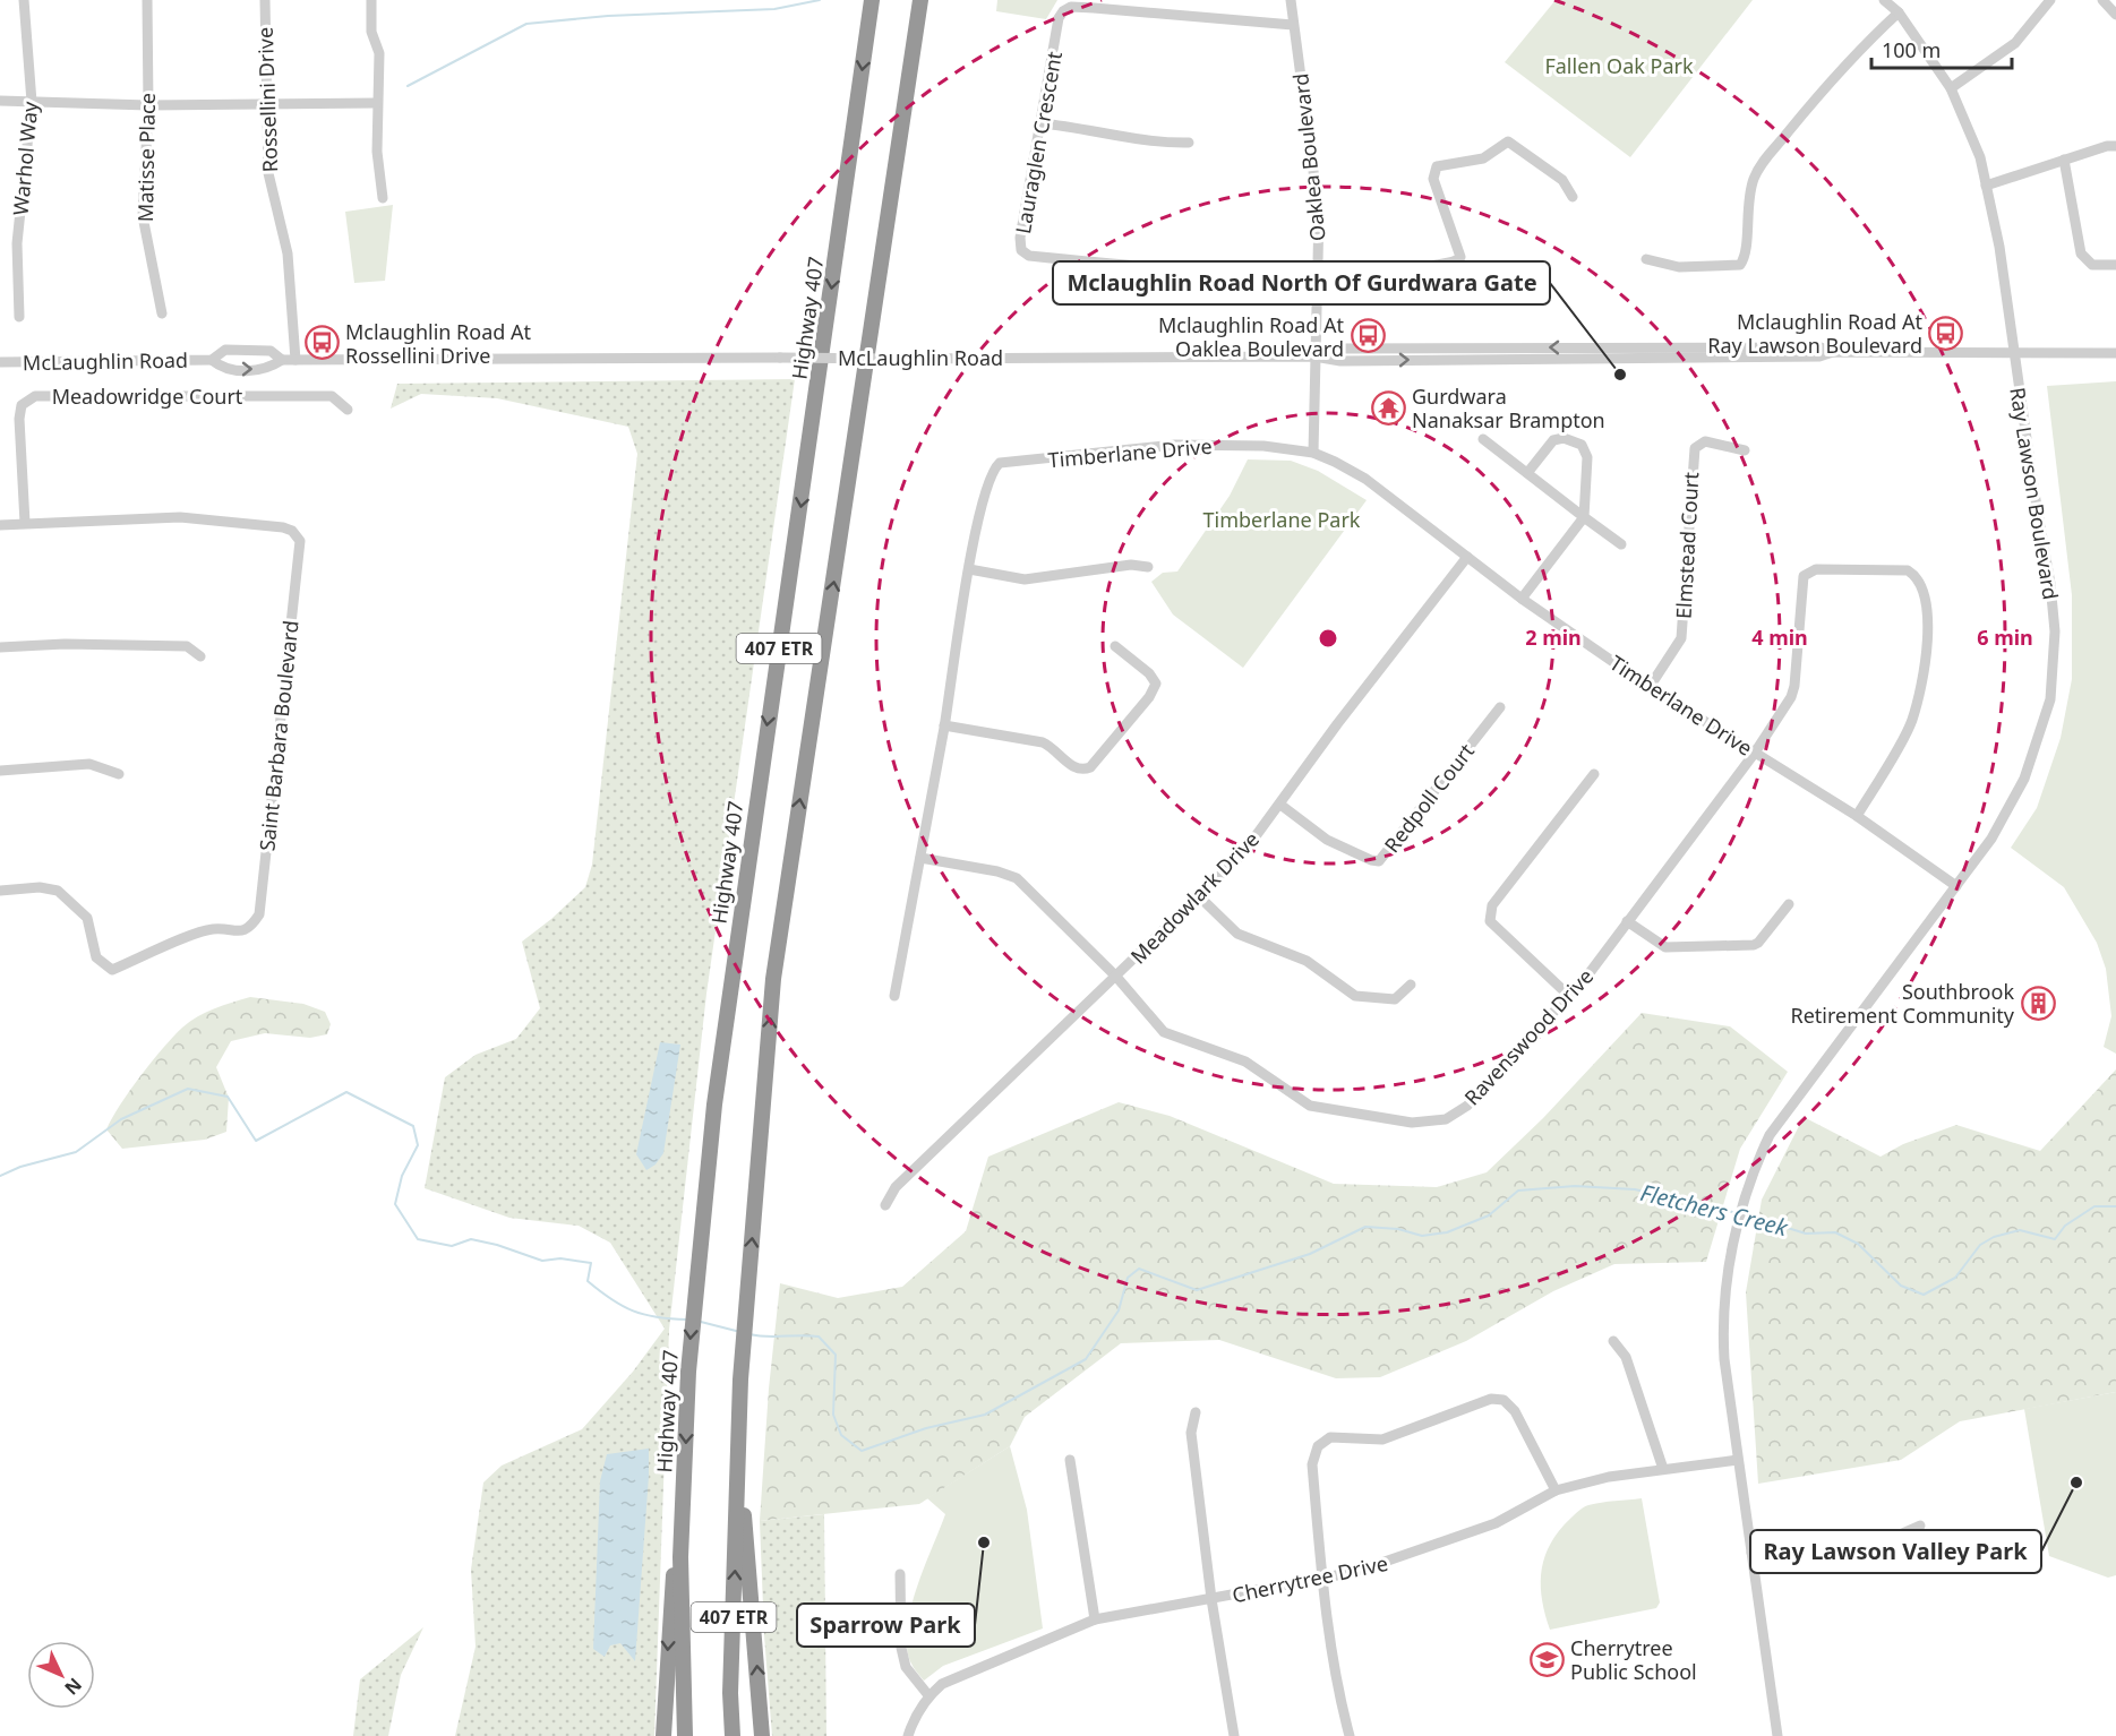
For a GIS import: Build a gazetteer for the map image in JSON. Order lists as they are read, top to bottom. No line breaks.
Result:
{"streets":{"highway":["Highway 407","407 ETR"],"street":["Rossellini Drive","Lauraglen Crescent","Matisse Place","Oaklea Boulevard","Warhol Way","McLaughlin Road","Meadowridge Court","Timberlane Drive","Ray Lawson Boulevard","Elmstead Court","Saint Barbara Boulevard","Redpoll Court","Meadowlark Drive","Ravenswood Drive","Cherrytree Drive"]},"crossings":[["Rossellini Drive","McLaughlin Road"],["Lauraglen Crescent","Oaklea Boulevard"],["Oaklea Boulevard","McLaughlin Road"],["Oaklea Boulevard","Timberlane Drive"],["McLaughlin Road","Ray Lawson Boulevard"],["Meadowridge Court","Saint Barbara Boulevard"],["Timberlane Drive","Ray Lawson Boulevard"],["Timberlane Drive","Elmstead Court"],["Timberlane Drive","Meadowlark Drive"],["Timberlane Drive","Ravenswood Drive"],["Ray Lawson Boulevard","Cherrytree Drive"],["Redpoll Court","Meadowlark Drive"],["Meadowlark Drive","Ravenswood Drive"]],"water":["Fletchers Creek"],"parks":["Fallen Oak Park","Timberlane Park"],"places":{"bus stop":["Mclaughlin Road At Ray Lawson Boulevard","Mclaughlin Road At Oaklea Boulevard","Mclaughlin Road At Rossellini Drive"],"other":["Mclaughlin Road North Of Gurdwara Gate","Ray Lawson Valley Park","Sparrow Park"],"temple":["Gurdwara Nanaksar Brampton"],"building":["Southbrook Retirement Community"],"school or university":["Cherrytree Public School"]},"scale_bar":"100 m","north":"bottom right","rings":["2 min","4 min","6 min"]}
